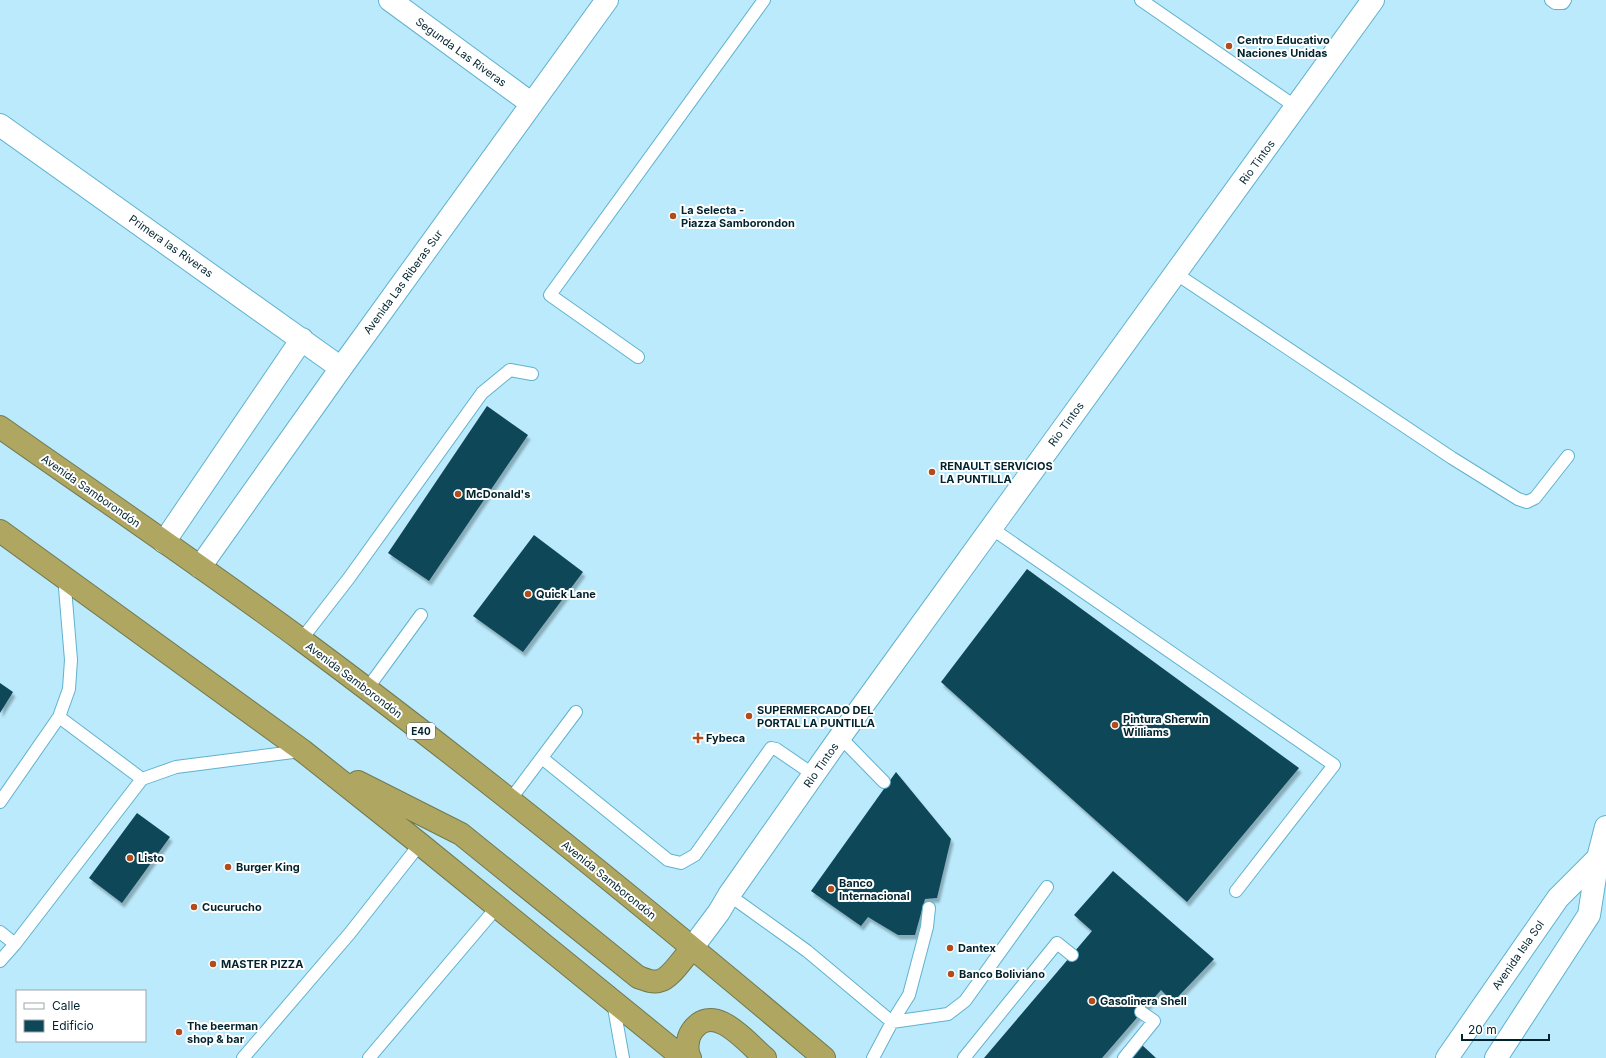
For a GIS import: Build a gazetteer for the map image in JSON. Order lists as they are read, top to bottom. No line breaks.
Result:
{"streets":{"highway":["Avenida Samborondón","E40"],"street":["Segunda Las Riveras","Rio Tintos","Primera las Riveras","Avenida Las Riberas Sur","Avenida Isla Sol"]},"crossings":[["Segunda Las Riveras","Avenida Las Riberas Sur"],["Rio Tintos","Avenida Samborondón"],["Primera las Riveras","Avenida Las Riberas Sur"],["Avenida Las Riberas Sur","Avenida Samborondón"]],"places":{"other":["Centro Educativo Naciones Unidas","La Selecta - Piazza Samborondon","RENAULT SERVICIOS LA PUNTILLA","McDonald's","Quick Lane","SUPERMERCADO DEL PORTAL LA PUNTILLA","Pintura Sherwin Williams","Listo","Burger King","Banco Internacional","Cucurucho","Dantex","MASTER PIZZA","Banco Boliviano","Gasolinera Shell","The beerman shop & bar"],"health":["Fybeca"]},"legend":["Calle","Edificio"],"scale_bar":"20 m"}
